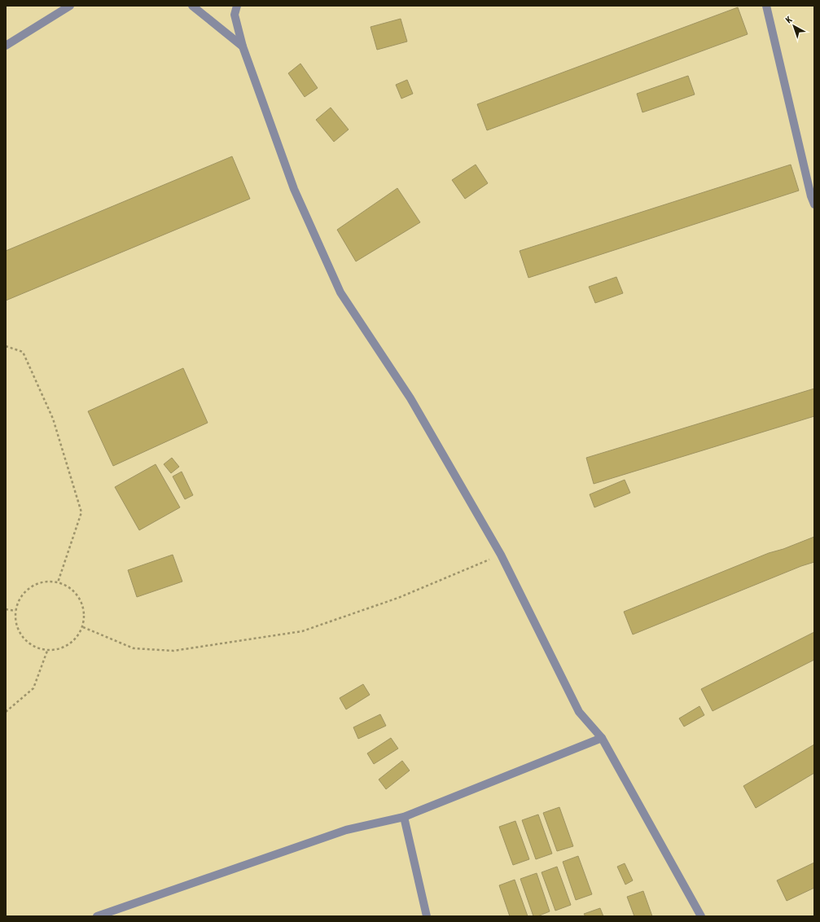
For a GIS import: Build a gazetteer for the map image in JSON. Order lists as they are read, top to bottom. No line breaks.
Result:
{"north":"top left"}
